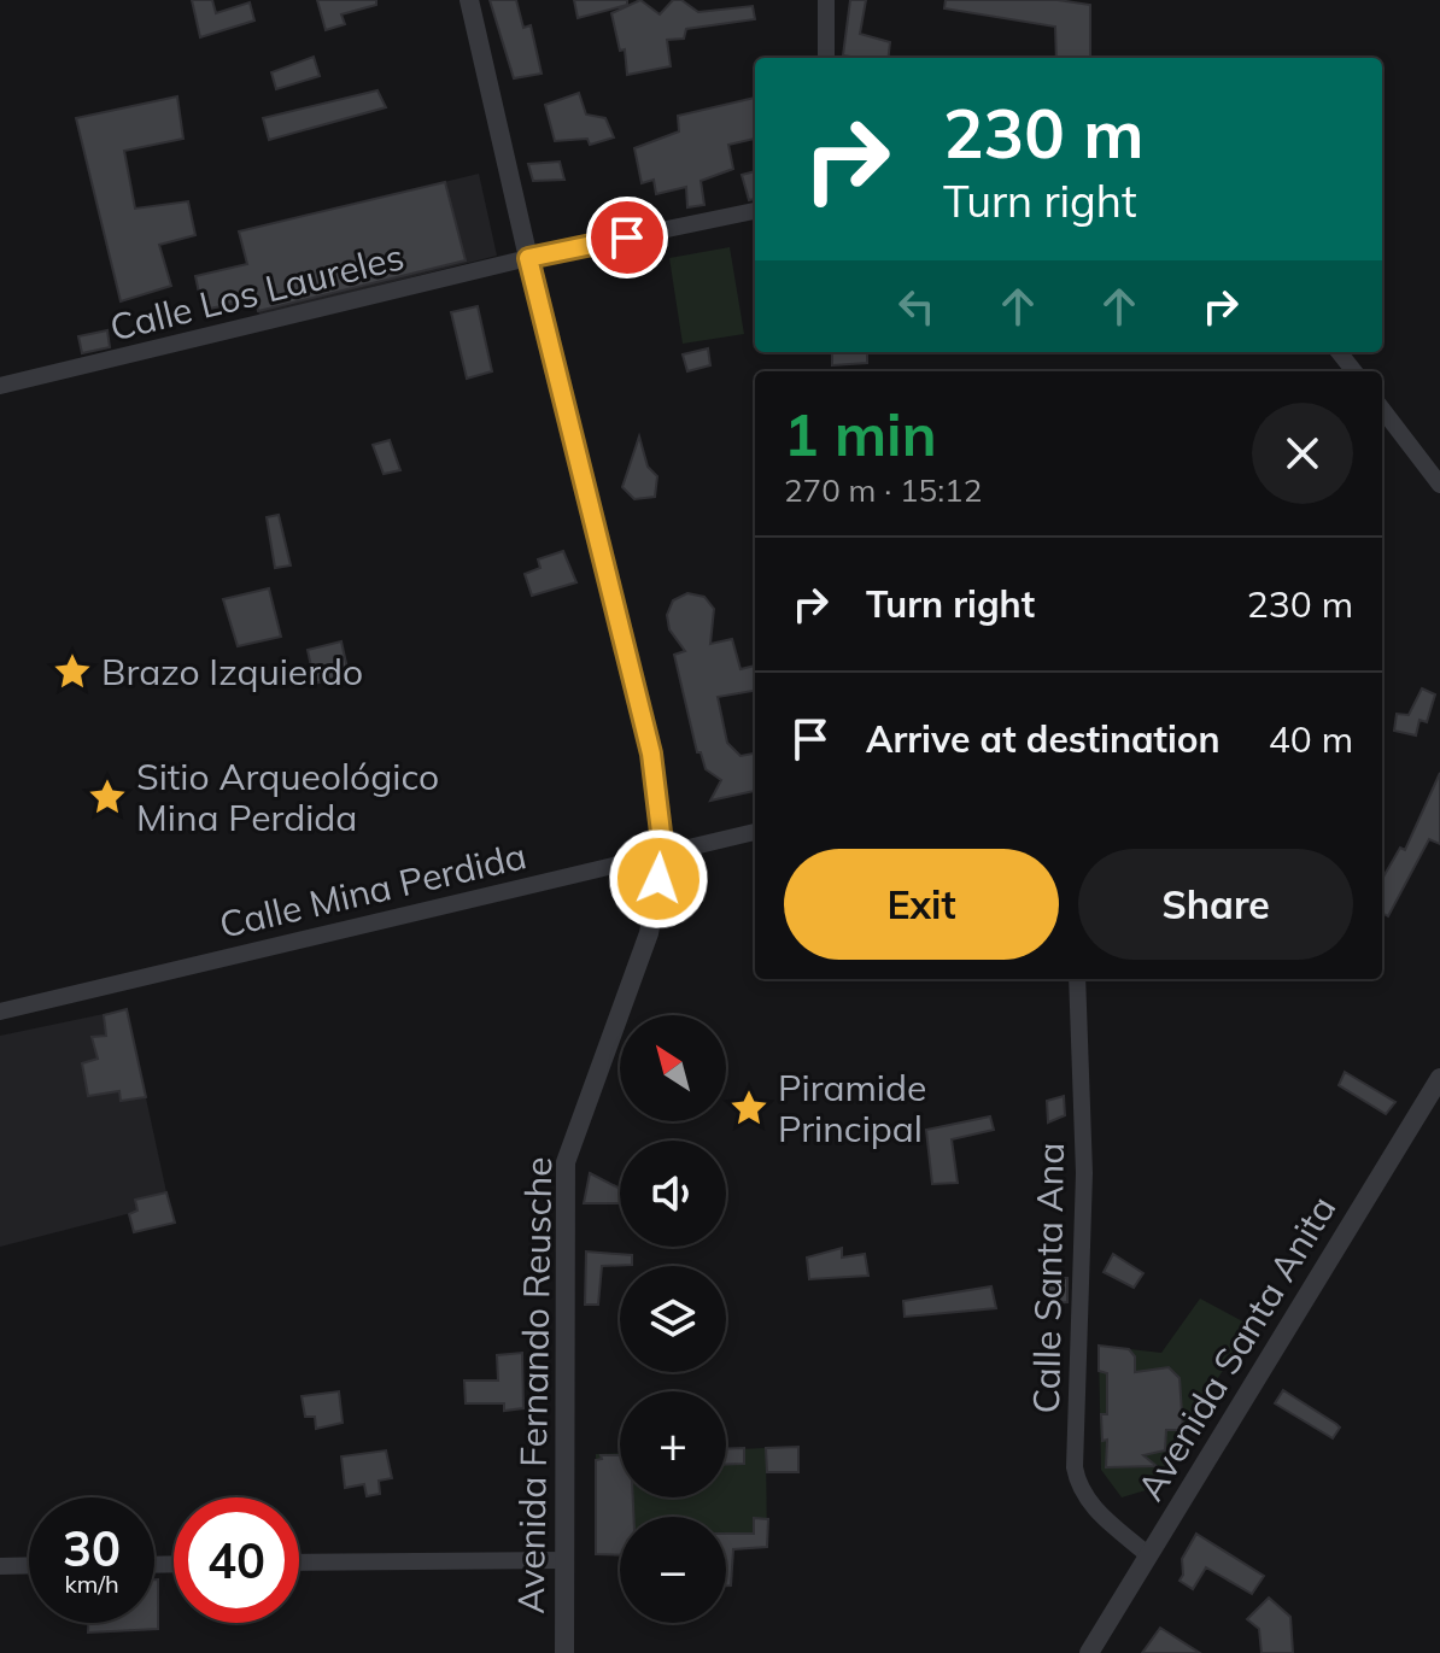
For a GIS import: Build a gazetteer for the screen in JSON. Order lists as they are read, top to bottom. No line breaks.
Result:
{"streets":{"street":["Calle Los Laureles","Calle Mina Perdida","Calle Santa Ana","Avenida Santa Anita","Avenida Fernando Reusche"]},"crossings":[["Calle Los Laureles","Avenida Fernando Reusche"],["Calle Mina Perdida","Avenida Fernando Reusche"],["Calle Santa Ana","Avenida Santa Anita"]],"places":{"place":["Brazo Izquierdo","Sitio Arqueológico Mina Perdida","Piramide Principal"]},"north":"top left","page":{"turn":["230 m","Turn right"],"heading":["1 min","270 m · 15:12"],"list":[{"name":"Turn right","value":"230 m"},{"name":"Arrive at destination","value":"40 m"}],"buttons":["Exit","Share"],"map_buttons":["+","−"],"speed":"30 km/h","limit":"40"}}
